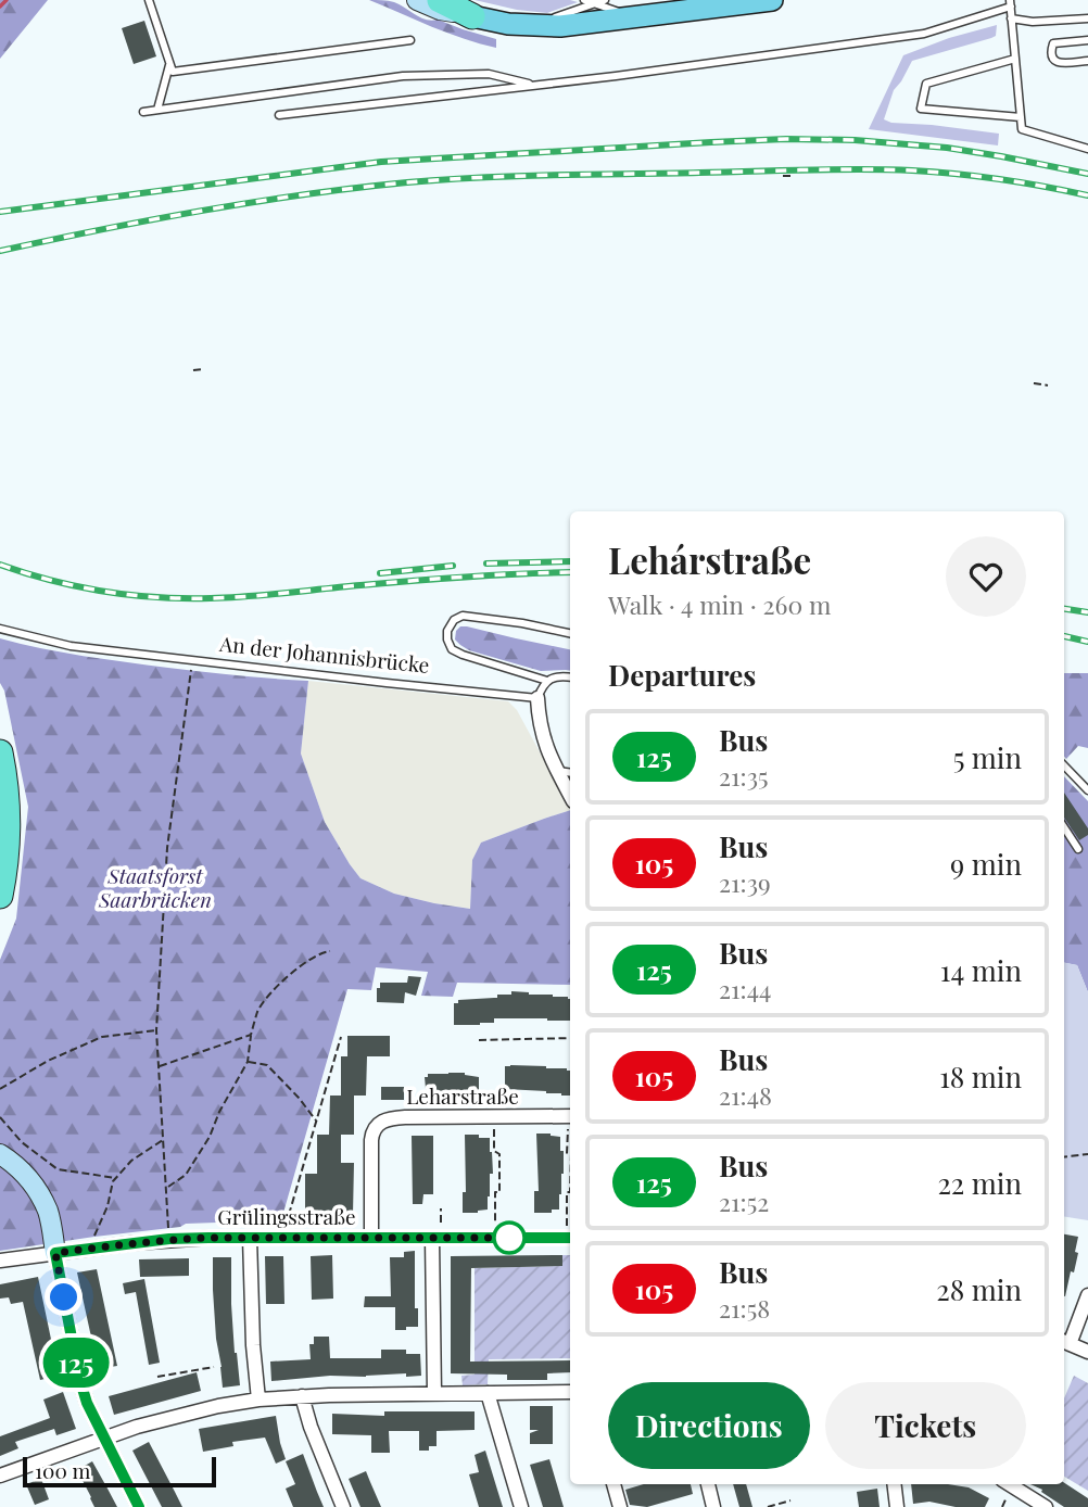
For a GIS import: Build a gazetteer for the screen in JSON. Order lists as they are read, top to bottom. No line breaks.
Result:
{"streets":{"street":["Leharstraße","Grülingsstraße"],"lane":["An der Johannisbrücke"]},"crossings":[["Leharstraße","Grülingsstraße"]],"parks":["Staatsforst Saarbrücken"],"lines":["bus line 125"],"scale_bar":"100 m","page":{"on_map":"125","heading":[["Lehárstraße","Walk · 4 min · 260 m"],"Departures"],"list":[{"mark":"125","name":"Bus","note":"21:35","value":"5 min"},{"mark":"105","name":"Bus","note":"21:39","value":"9 min"},{"mark":"125","name":"Bus","note":"21:44","value":"14 min"},{"mark":"105","name":"Bus","note":"21:48","value":"18 min"},{"mark":"125","name":"Bus","note":"21:52","value":"22 min"},{"mark":"105","name":"Bus","note":"21:58","value":"28 min"}],"buttons":["Directions","Tickets"],"scale":"100 m"}}
